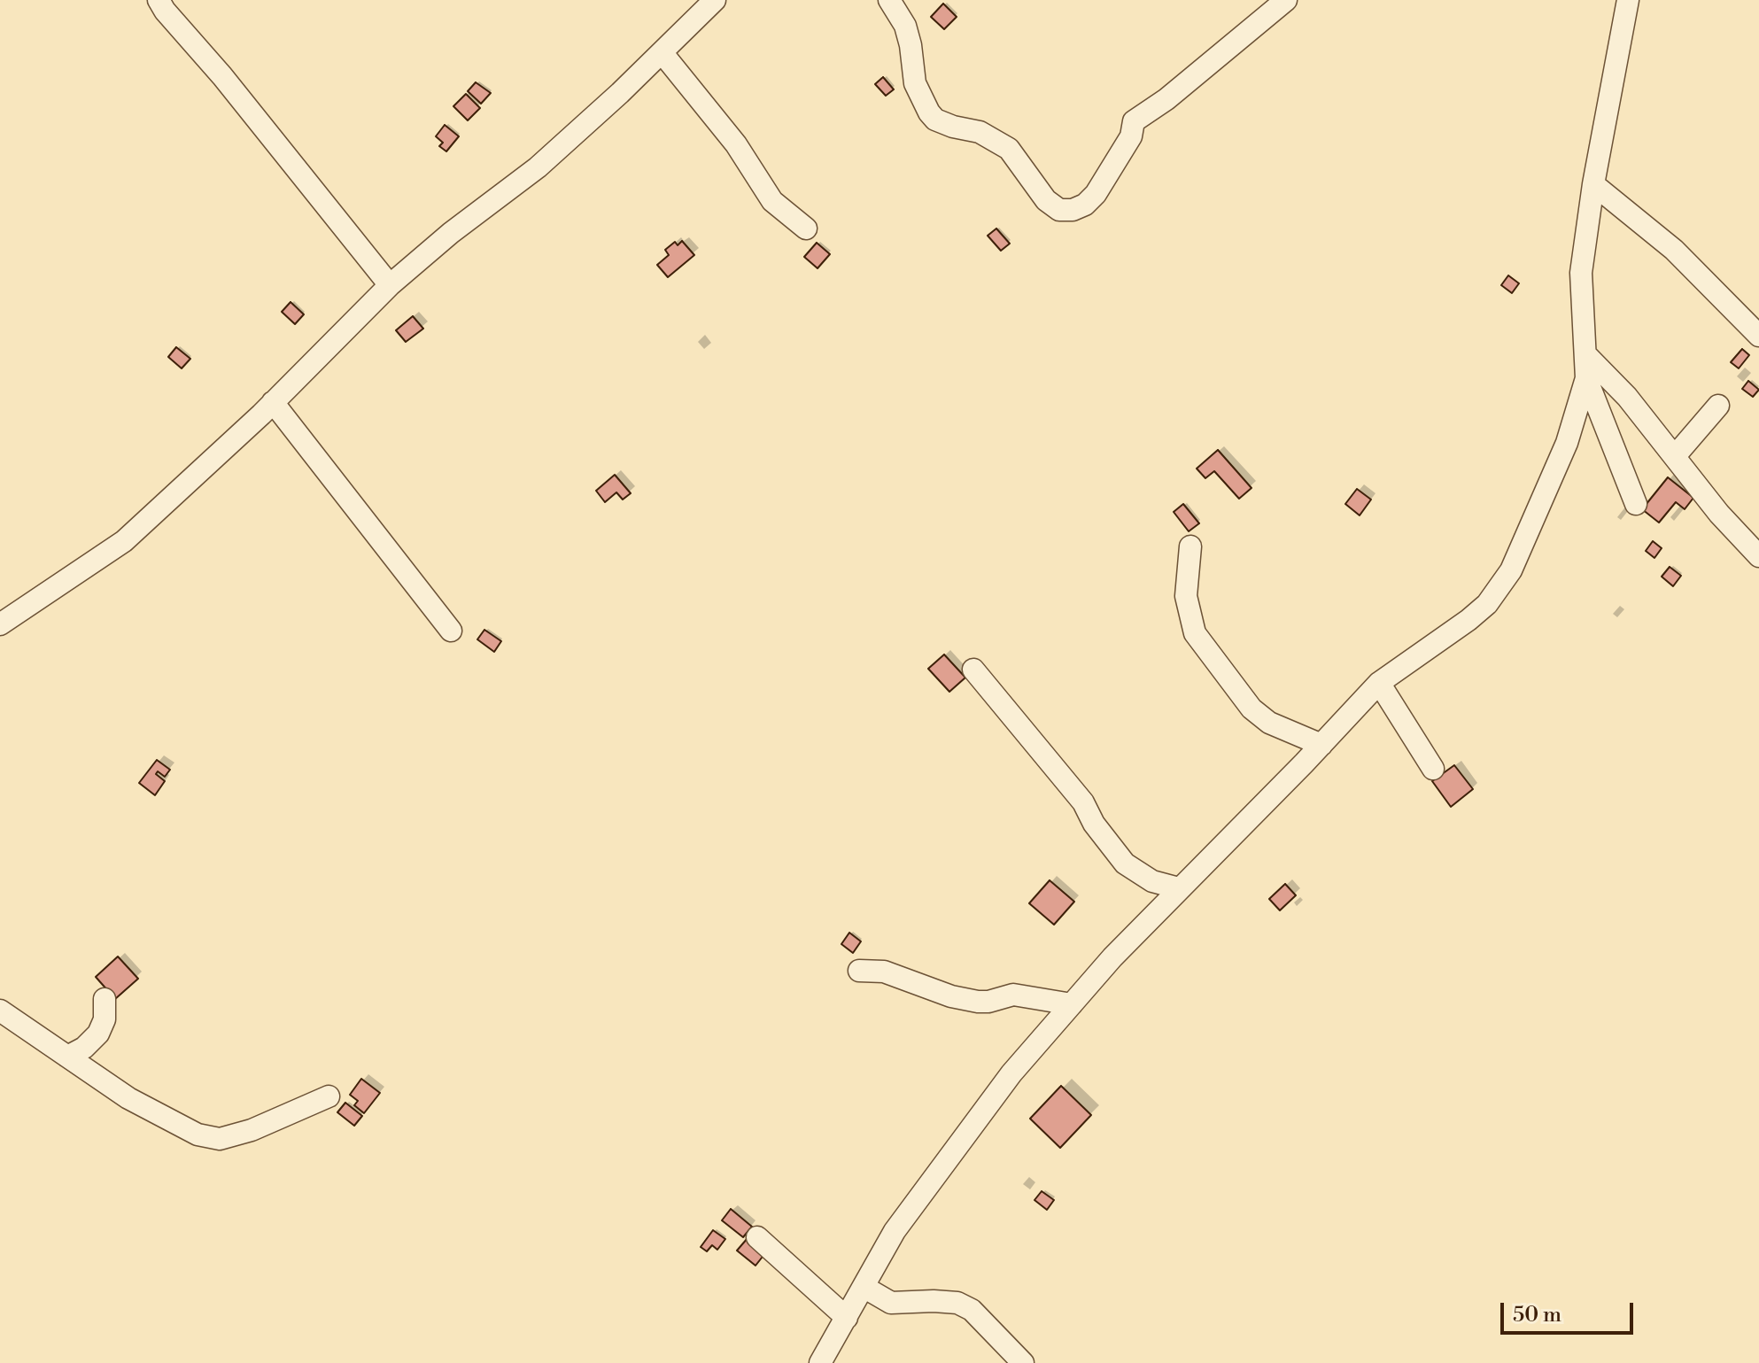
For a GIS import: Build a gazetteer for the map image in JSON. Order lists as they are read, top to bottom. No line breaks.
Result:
{"scale_bar":"50 m"}
